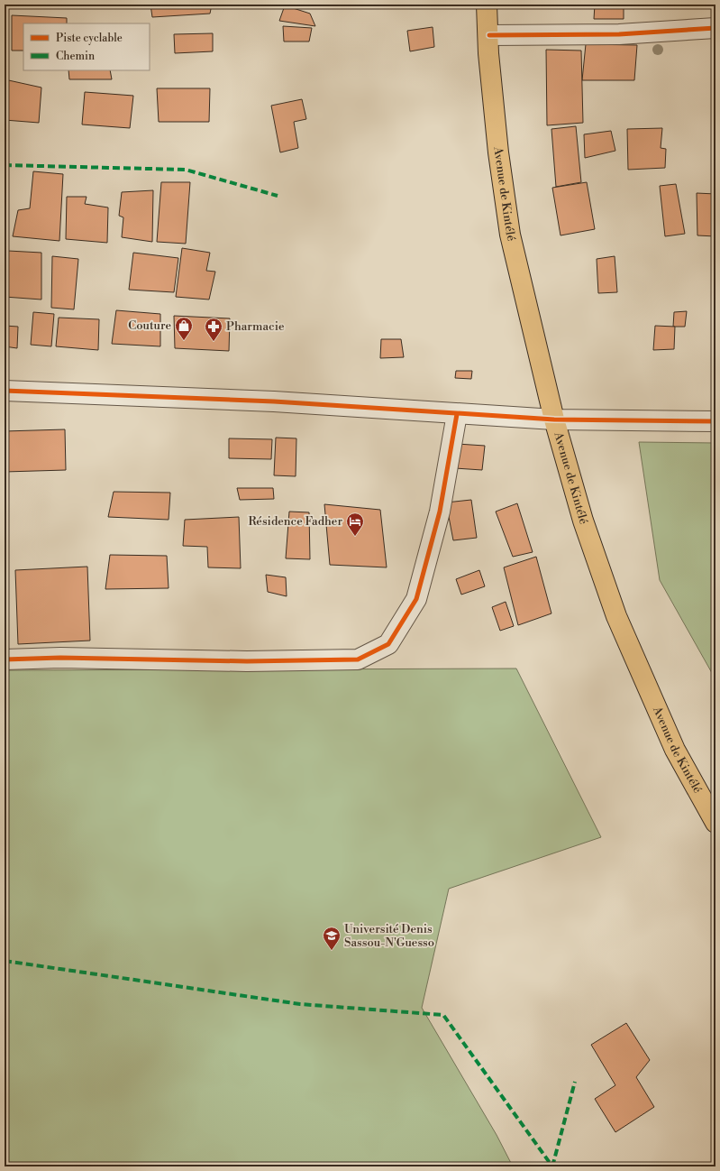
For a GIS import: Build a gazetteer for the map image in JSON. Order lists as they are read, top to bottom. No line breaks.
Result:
{"streets":{"main road":["Avenue de Kintélé"]},"places":{"shop":["Couture"],"pharmacy":["Pharmacie"],"hotel":["Résidence Fadher"],"school or university":["Université Denis Sassou-N'Guesso"]},"legend":["Piste cyclable","Chemin"]}
